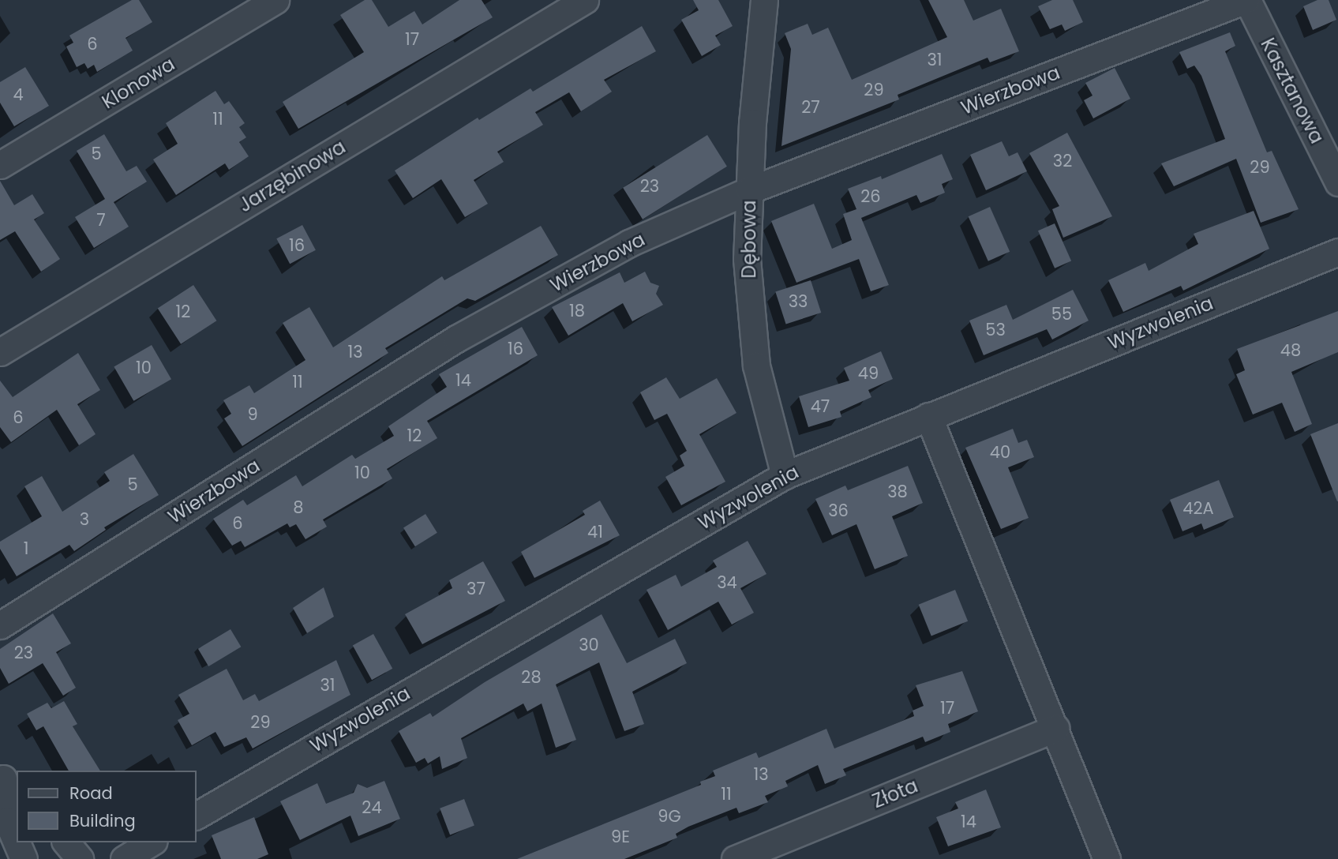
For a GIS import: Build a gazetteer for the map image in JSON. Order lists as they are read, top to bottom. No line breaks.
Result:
{"streets":{"street":["Klonowa","Wierzbowa","Kasztanowa","Jarzębinowa","Dębowa","Wyzwolenia","Złota"]},"crossings":[["Wierzbowa","Kasztanowa"],["Wierzbowa","Dębowa"],["Dębowa","Wyzwolenia"]],"house_numbers":["17","6","31","29","4","27","11","5","32","29","23","26","7","16","33","18","12","55","53","16","48","13","10","49","14","11","47","9","6","12","40","10","5","38","8","42A","36","3","6","41","1","34","37","30","23","28","31","17","29","13","11","24","9G","14","9E"],"legend":["Road","Building"]}
